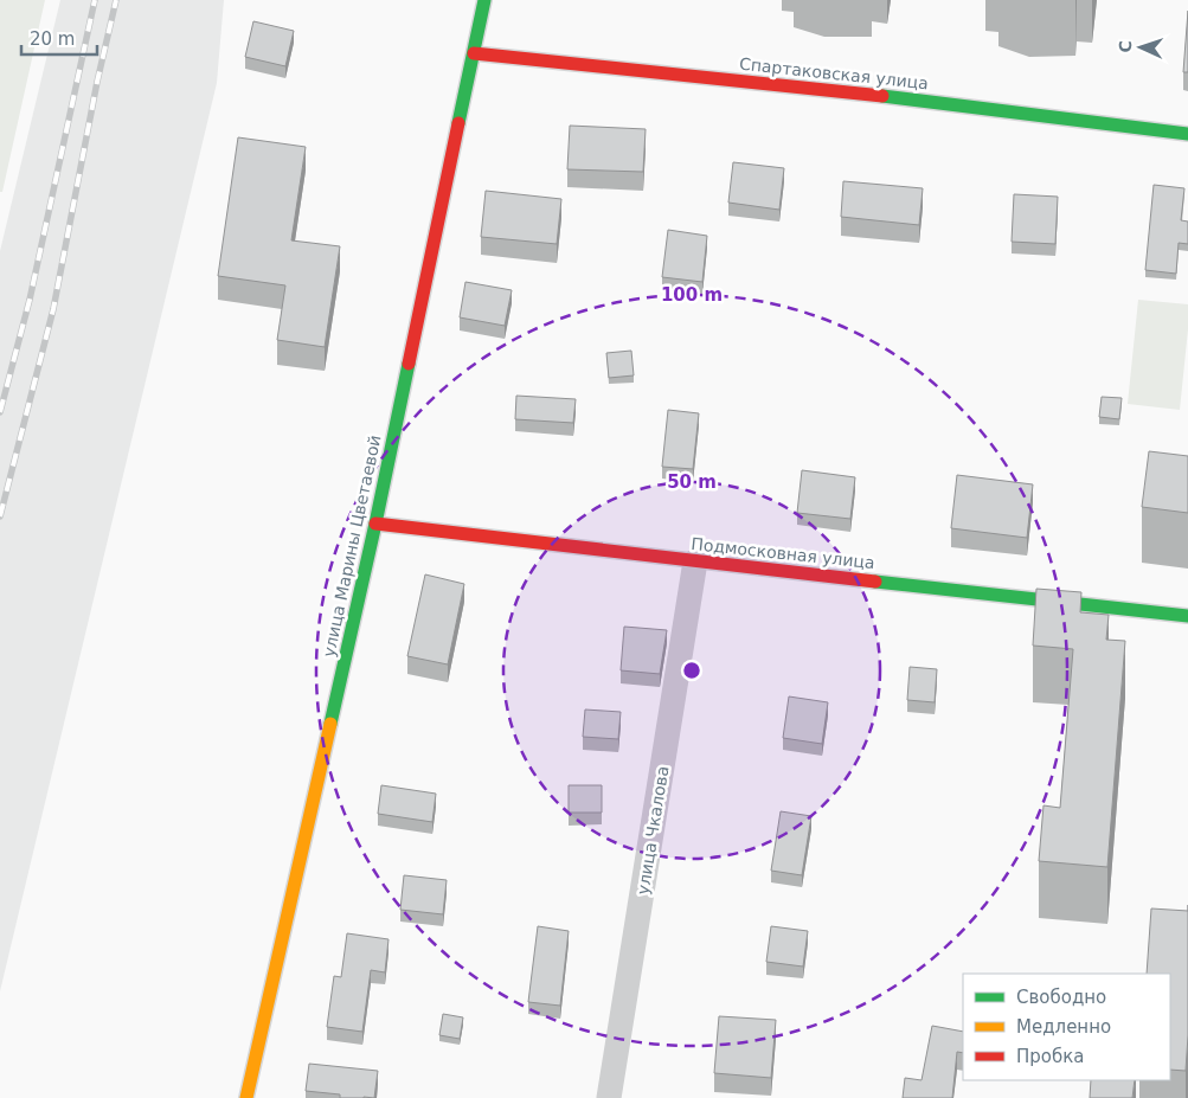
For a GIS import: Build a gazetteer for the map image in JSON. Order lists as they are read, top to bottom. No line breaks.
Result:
{"streets":{"street":["Спартаковская улица","улица Марины Цветаевой","Подмосковная улица","улица Чкалова"]},"crossings":[["Спартаковская улица","улица Марины Цветаевой"],["улица Марины Цветаевой","Подмосковная улица"],["Подмосковная улица","улица Чкалова"]],"legend":["Свободно","Медленно","Пробка"],"scale_bar":"20 m","north":"left","rings":["100 m","50 m"]}
